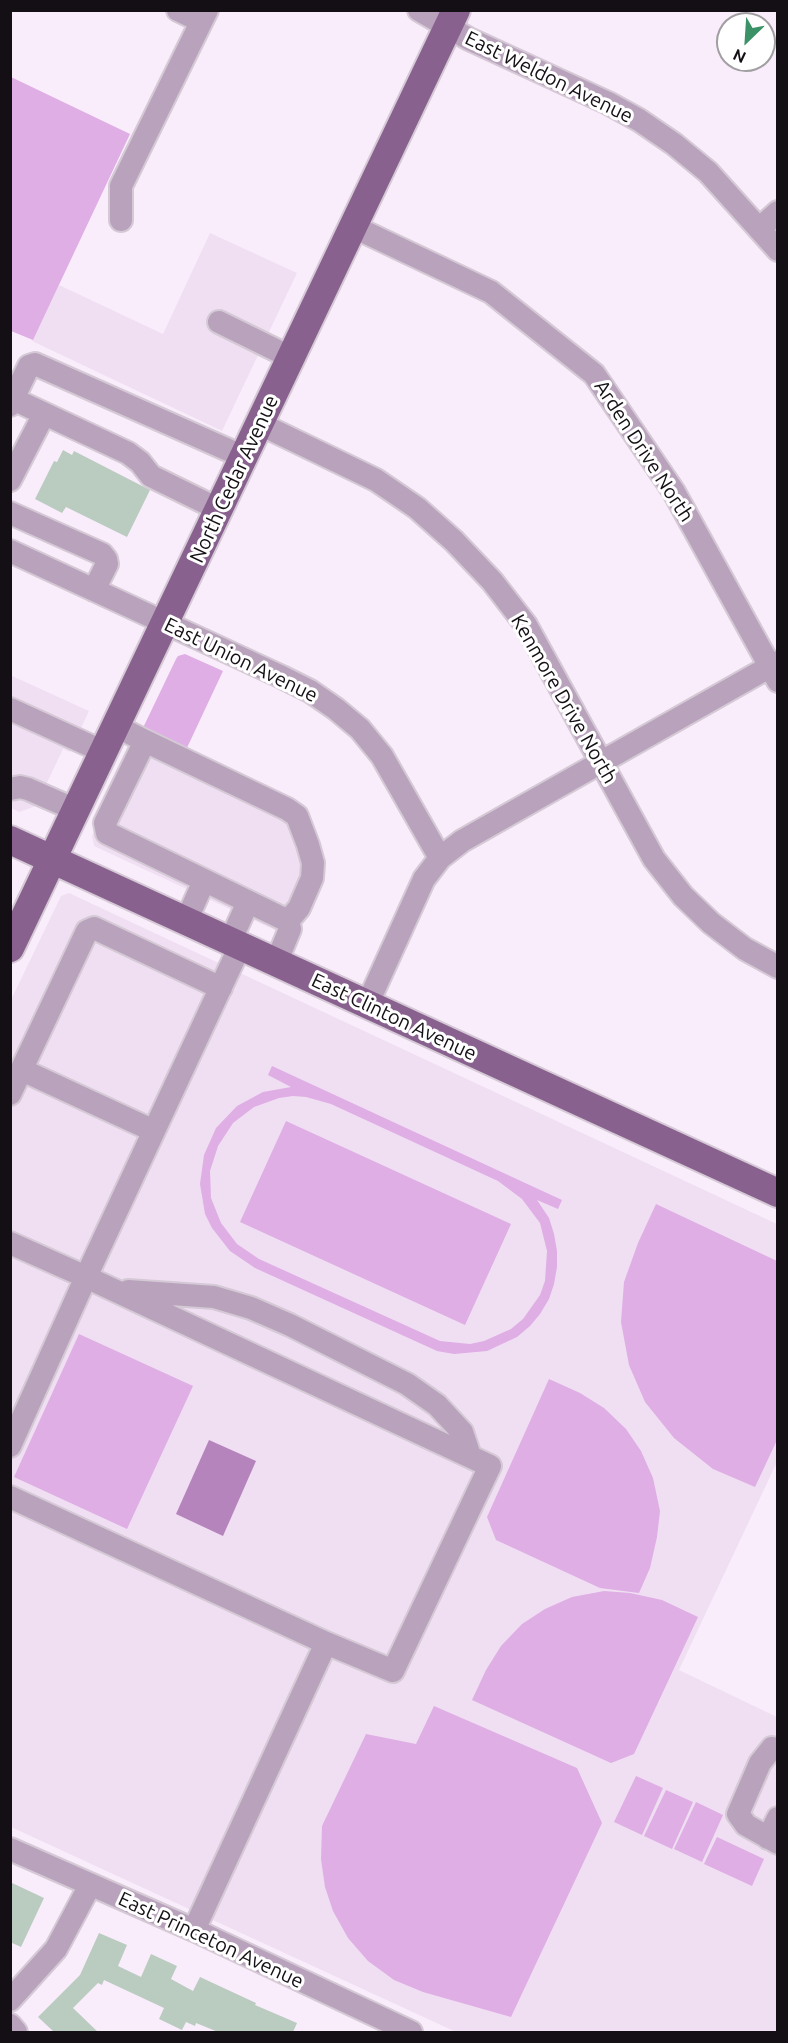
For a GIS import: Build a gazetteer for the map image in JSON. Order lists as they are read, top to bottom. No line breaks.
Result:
{"streets":{"main road":["North Cedar Avenue","East Clinton Avenue"],"street":["East Weldon Avenue","Arden Drive North","East Union Avenue","Kenmore Drive North","East Princeton Avenue"]},"crossings":[["East Weldon Avenue","North Cedar Avenue"],["Arden Drive North","North Cedar Avenue"],["North Cedar Avenue","East Union Avenue"],["North Cedar Avenue","Kenmore Drive North"],["North Cedar Avenue","East Clinton Avenue"]],"north":"bottom left"}
